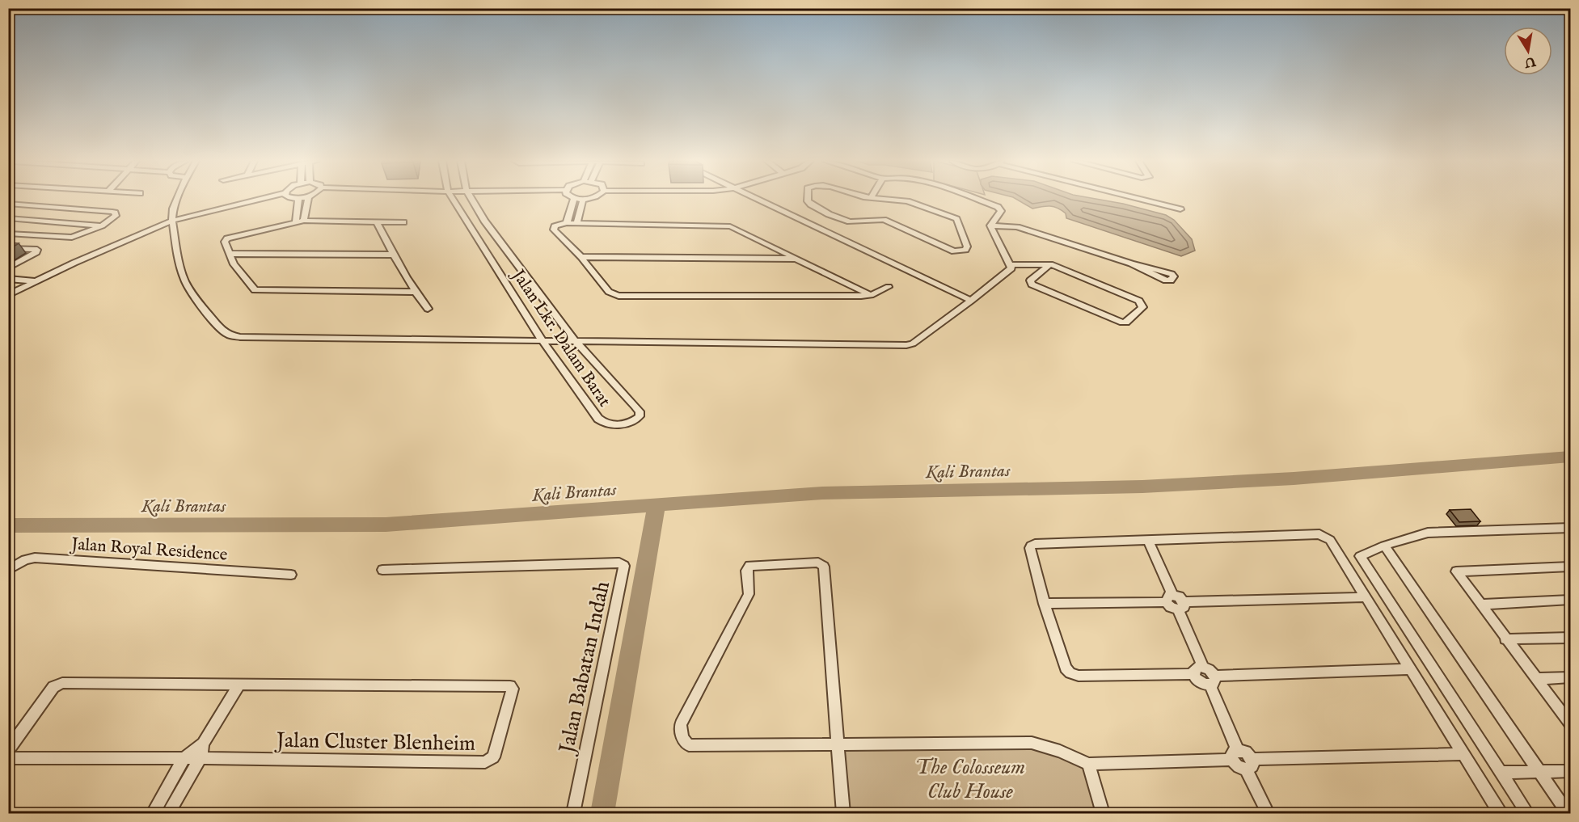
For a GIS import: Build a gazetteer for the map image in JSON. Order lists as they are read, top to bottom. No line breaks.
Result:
{"streets":{"street":["Jalan Lkr. Dalam Barat","Jalan Royal Residence","Jalan Babatan Indah","Jalan Cluster Blenheim"]},"water":["Kali Brantas"],"parks":["The Colosseum Club House"],"north":"bottom"}
